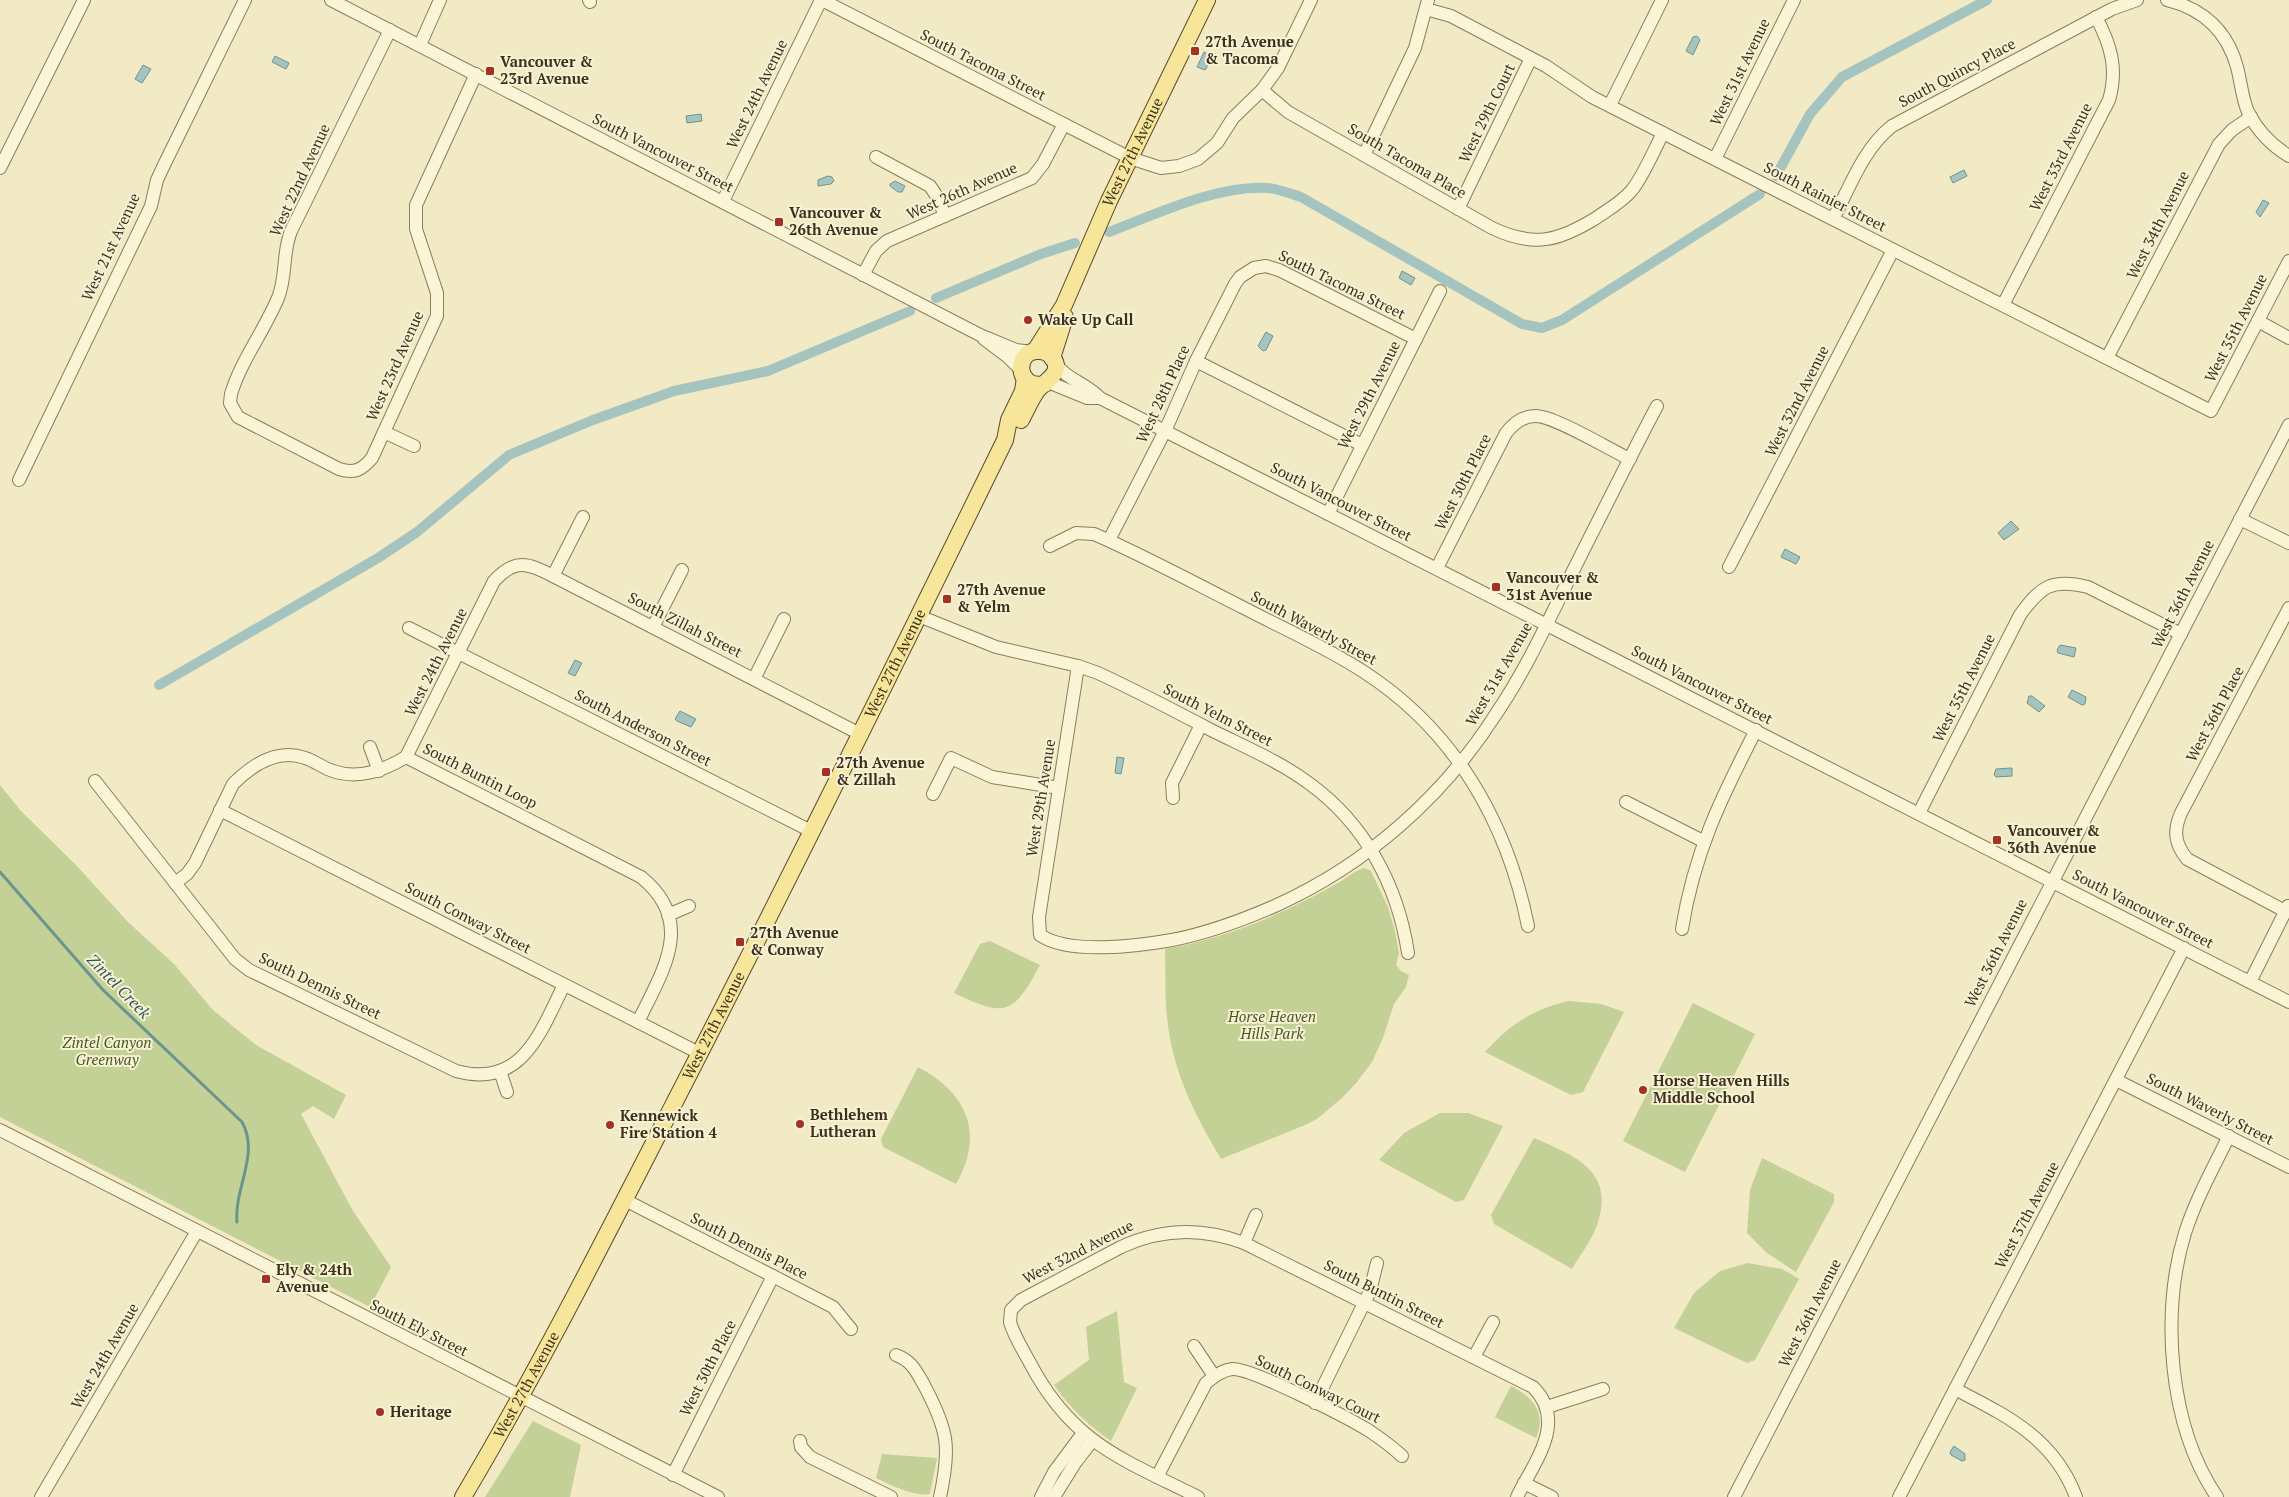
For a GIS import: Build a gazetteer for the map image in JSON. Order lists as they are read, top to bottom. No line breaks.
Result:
{"streets":{"main road":["West 27th Avenue"],"street":["South Tacoma Street","West 31st Avenue","South Quincy Place","West 24th Avenue","West 29th Court","South Vancouver Street","West 33rd Avenue","South Tacoma Place","West 22nd Avenue","West 26th Avenue","South Rainier Street","West 34th Avenue","West 21st Avenue","West 35th Avenue","West 23rd Avenue","West 28th Place","West 29th Avenue","West 32nd Avenue","West 30th Place","West 36th Avenue","South Zillah Street","South Waverly Street","West 36th Place","South Yelm Street","South Anderson Street","South Buntin Loop","South Conway Street","South Dennis Street","West 37th Avenue","South Dennis Place","South Buntin Street","South Ely Street","South Conway Court"]},"crossings":[["South Tacoma Street","West 24th Avenue"],["South Tacoma Street","West 27th Avenue"],["South Tacoma Street","West 26th Avenue"],["South Tacoma Street","West 28th Place"],["South Tacoma Street","West 29th Avenue"],["West 31st Avenue","South Vancouver Street"],["West 31st Avenue","South Rainier Street"],["West 31st Avenue","West 29th Avenue"],["West 31st Avenue","West 30th Place"],["West 31st Avenue","South Waverly Street"],["West 31st Avenue","South Yelm Street"],["South Quincy Place","West 33rd Avenue"],["South Quincy Place","South Rainier Street"],["West 24th Avenue","South Vancouver Street"],["West 24th Avenue","South Zillah Street"],["West 24th Avenue","South Anderson Street"],["West 24th Avenue","South Buntin Loop"],["West 24th Avenue","South Ely Street"],["West 29th Court","South Tacoma Place"],["West 29th Court","South Rainier Street"],["West 27th Avenue","South Vancouver Street"],["West 27th Avenue","South Zillah Street"],["West 27th Avenue","South Yelm Street"],["West 27th Avenue","South Anderson Street"],["West 27th Avenue","South Conway Street"],["West 27th Avenue","South Dennis Place"],["West 27th Avenue","South Ely Street"],["South Vancouver Street","West 22nd Avenue"],["South Vancouver Street","West 26th Avenue"],["South Vancouver Street","West 35th Avenue"],["South Vancouver Street","West 23rd Avenue"],["South Vancouver Street","West 28th Place"],["South Vancouver Street","West 29th Avenue"],["South Vancouver Street","West 30th Place"],["South Vancouver Street","West 36th Avenue"],["South Vancouver Street","West 37th Avenue"],["West 33rd Avenue","South Rainier Street"],["South Tacoma Place","South Rainier Street"],["West 22nd Avenue","West 23rd Avenue"],["South Rainier Street","West 34th Avenue"],["South Rainier Street","West 35th Avenue"],["South Rainier Street","West 32nd Avenue"],["West 35th Avenue","West 36th Avenue"],["West 28th Place","South Waverly Street"],["West 29th Avenue","South Yelm Street"],["West 32nd Avenue","South Buntin Street"],["West 30th Place","South Dennis Place"],["West 30th Place","South Ely Street"],["South Waverly Street","West 37th Avenue"],["South Buntin Loop","South Conway Street"],["South Buntin Loop","South Dennis Street"],["South Conway Street","South Dennis Street"]],"water":["Zintel Creek"],"parks":["Horse Heaven Hills Park","Zintel Canyon Greenway"],"places":{"transit":["27th Avenue & Tacoma","Vancouver & 23rd Avenue","Vancouver & 26th Avenue","Vancouver & 31st Avenue","27th Avenue & Yelm","27th Avenue & Zillah","Vancouver & 36th Avenue","27th Avenue & Conway","Ely & 24th Avenue"],"other":["Wake Up Call","Horse Heaven Hills Middle School","Bethlehem Lutheran","Kennewick Fire Station 4","Heritage"]}}
